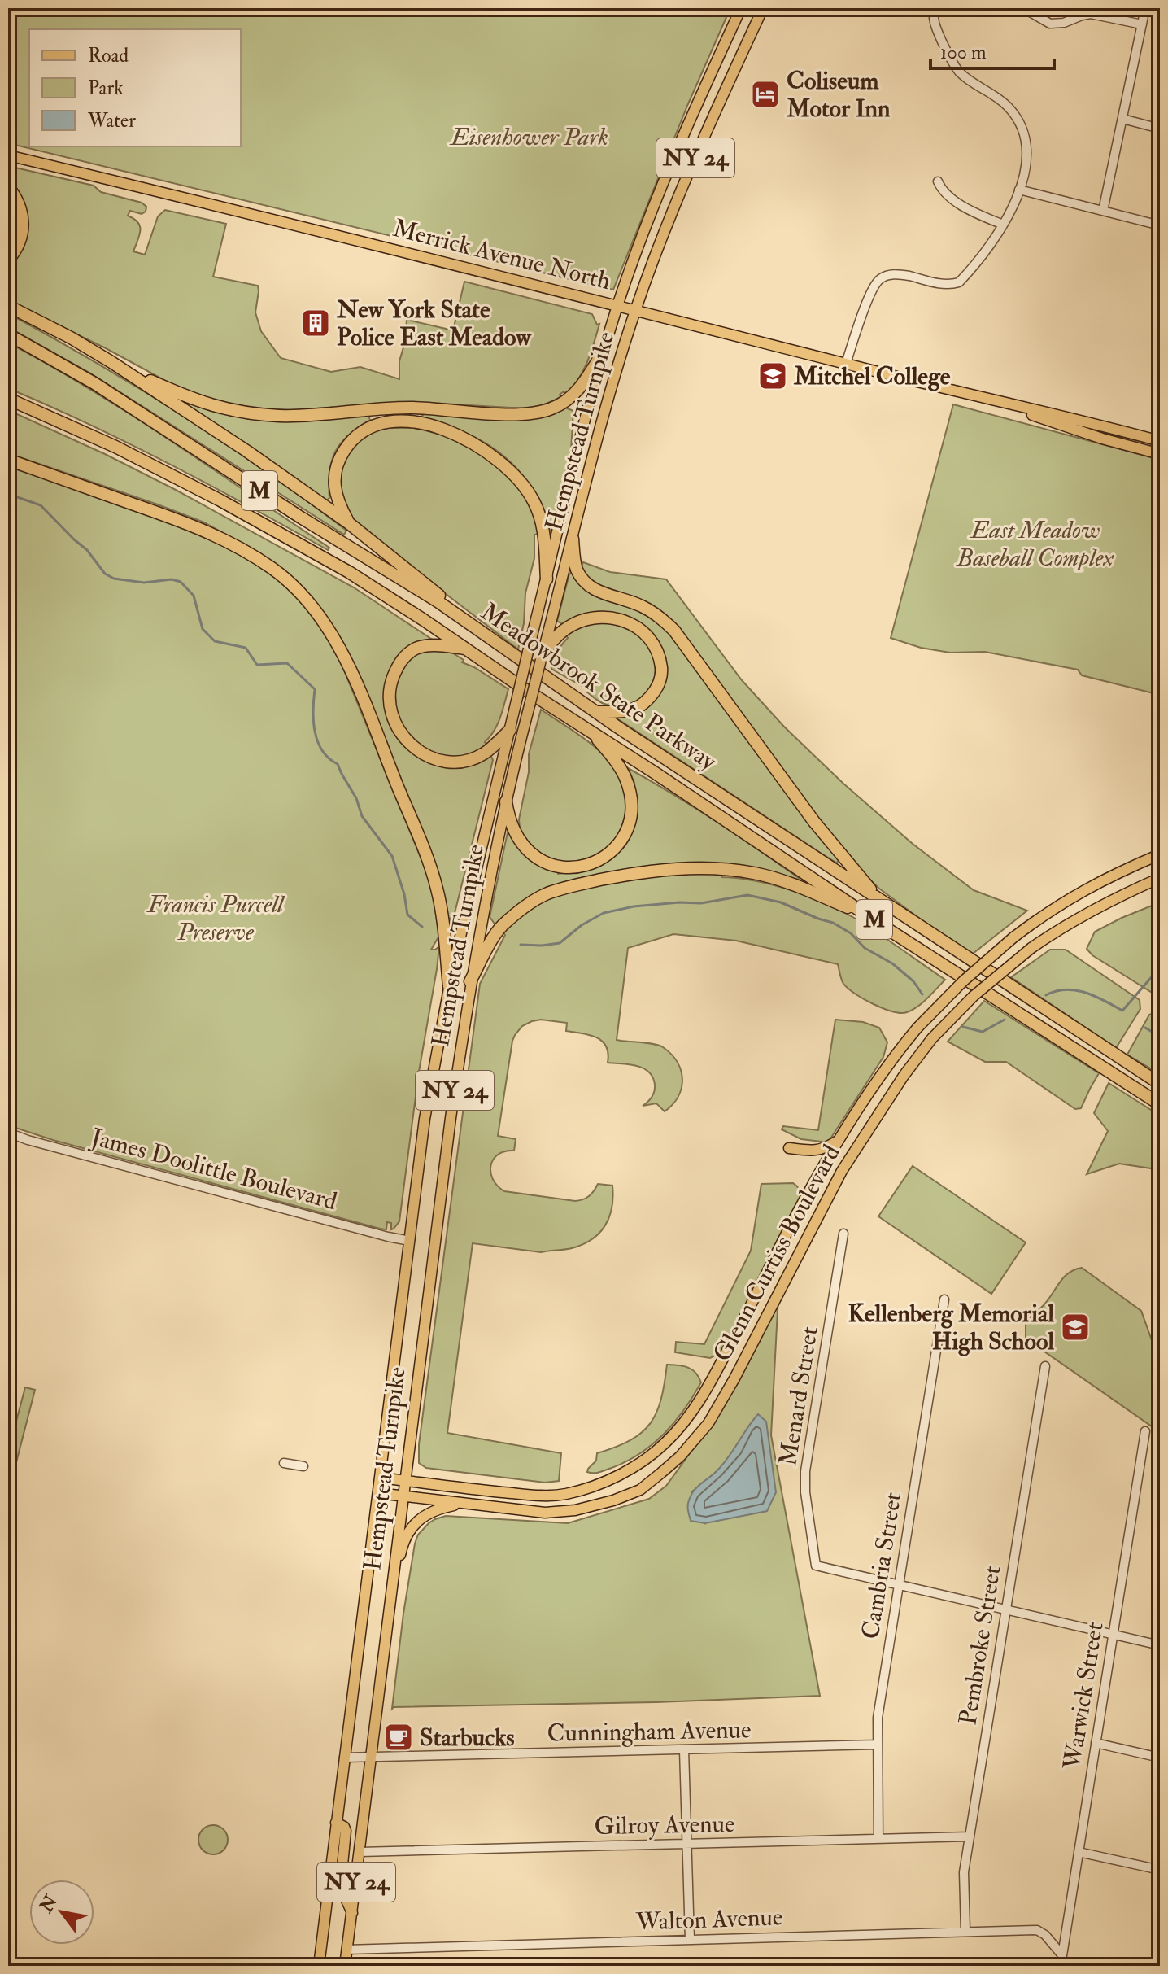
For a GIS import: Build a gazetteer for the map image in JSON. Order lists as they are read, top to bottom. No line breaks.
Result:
{"streets":{"highway":["M","Meadowbrook State Parkway"],"main road":["NY 24","Merrick Avenue North","Hempstead Turnpike","Glenn Curtiss Boulevard"],"street":["James Doolittle Boulevard","Menard Street","Cambria Street","Pembroke Street","Warwick Street","Cunningham Avenue","Gilroy Avenue","Walton Avenue"]},"crossings":[["Merrick Avenue North","Hempstead Turnpike"],["Hempstead Turnpike","James Doolittle Boulevard"],["Hempstead Turnpike","Glenn Curtiss Boulevard"],["Hempstead Turnpike","Cunningham Avenue"],["Hempstead Turnpike","Gilroy Avenue"],["Hempstead Turnpike","Walton Avenue"],["Menard Street","Cambria Street"],["Cambria Street","Cunningham Avenue"],["Cambria Street","Gilroy Avenue"],["Pembroke Street","Gilroy Avenue"],["Pembroke Street","Walton Avenue"],["Warwick Street","Walton Avenue"]],"parks":["Eisenhower Park","East Meadow Baseball Complex","Francis Purcell Preserve"],"places":{"hotel":["Coliseum Motor Inn"],"building":["New York State Police East Meadow"],"school or university":["Mitchel College","Kellenberg Memorial High School"],"cafe":["Starbucks"]},"legend":["Road","Park","Water"],"scale_bar":"100 m","north":"top left"}
